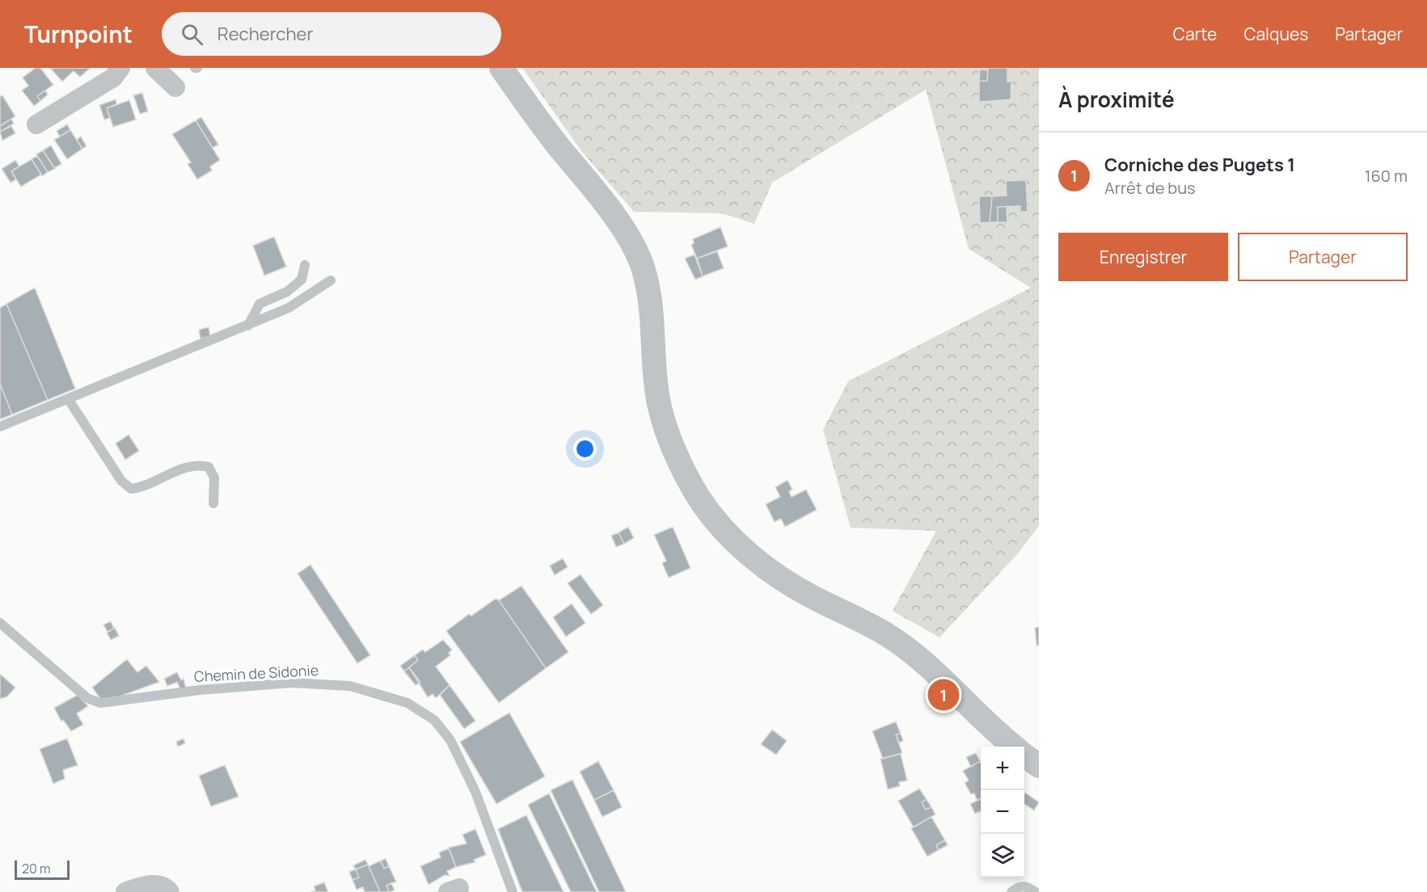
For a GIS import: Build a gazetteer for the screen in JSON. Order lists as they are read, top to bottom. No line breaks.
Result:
{"streets":{"lane":["Chemin de Sidonie"]},"scale_bar":"20 m","page":{"header":"Turnpoint","search":"Rechercher","nav":["Carte","Calques","Partager"],"heading":"À proximité","list":[{"mark":"1","name":"Corniche des Pugets 1","note":"Arrêt de bus","value":"160 m"}],"buttons":["Enregistrer","Partager"],"pins":"1","map_buttons":["+","−"],"scale":"20 m"}}
